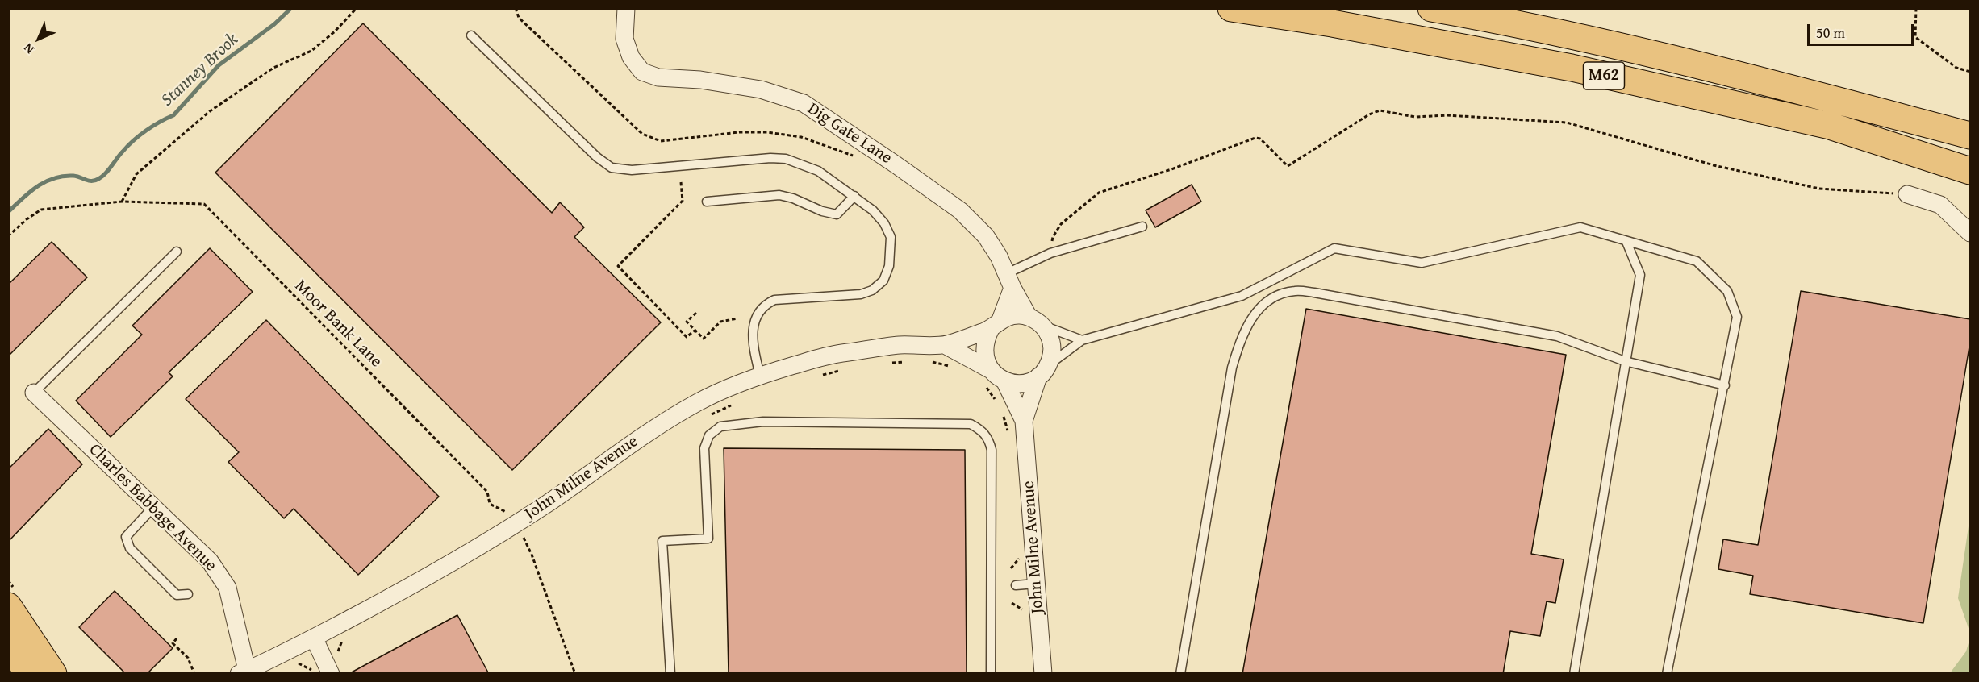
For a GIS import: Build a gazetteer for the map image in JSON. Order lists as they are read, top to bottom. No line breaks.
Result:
{"streets":{"highway":["M62"],"street":["Dig Gate Lane","John Milne Avenue","Charles Babbage Avenue"],"path":["Moor Bank Lane"]},"crossings":[["Dig Gate Lane","John Milne Avenue"],["John Milne Avenue","Charles Babbage Avenue"]],"water":["Stanney Brook"],"scale_bar":"50 m","north":"bottom left"}
